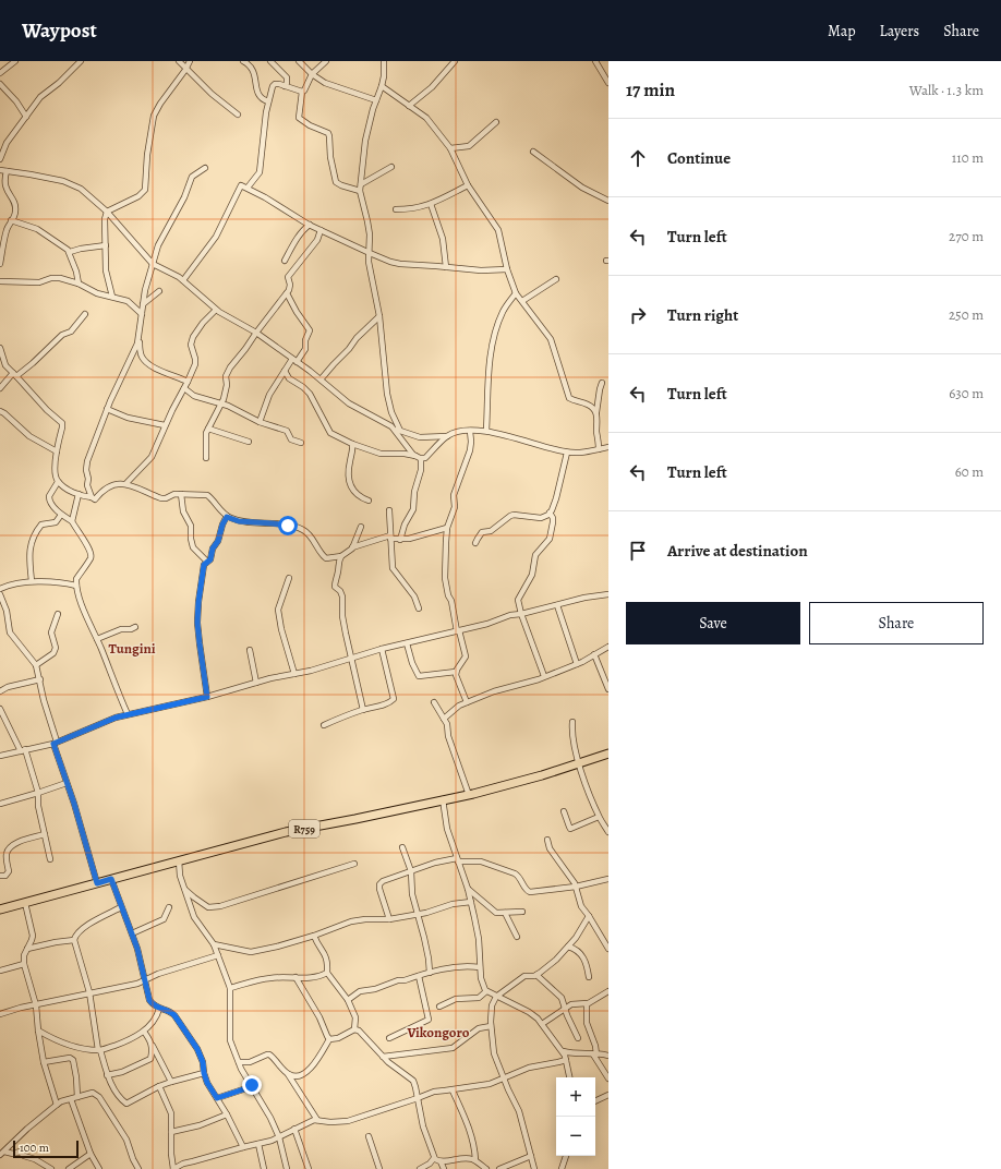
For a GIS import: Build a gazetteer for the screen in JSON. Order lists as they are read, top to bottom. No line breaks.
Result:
{"streets":{"main road":["R759"]},"districts":["Tungini","Vikongoro"],"scale_bar":"100 m","page":{"header":"Waypost","nav":["Map","Layers","Share"],"heading":["17 min","Walk · 1.3 km"],"list":[["Continue","110 m"],["Turn left","270 m"],["Turn right","250 m"],["Turn left","630 m"],["Turn left","60 m"],"Arrive at destination"],"buttons":["Save","Share"],"map_buttons":["+","−"],"scale":"100 m"}}
